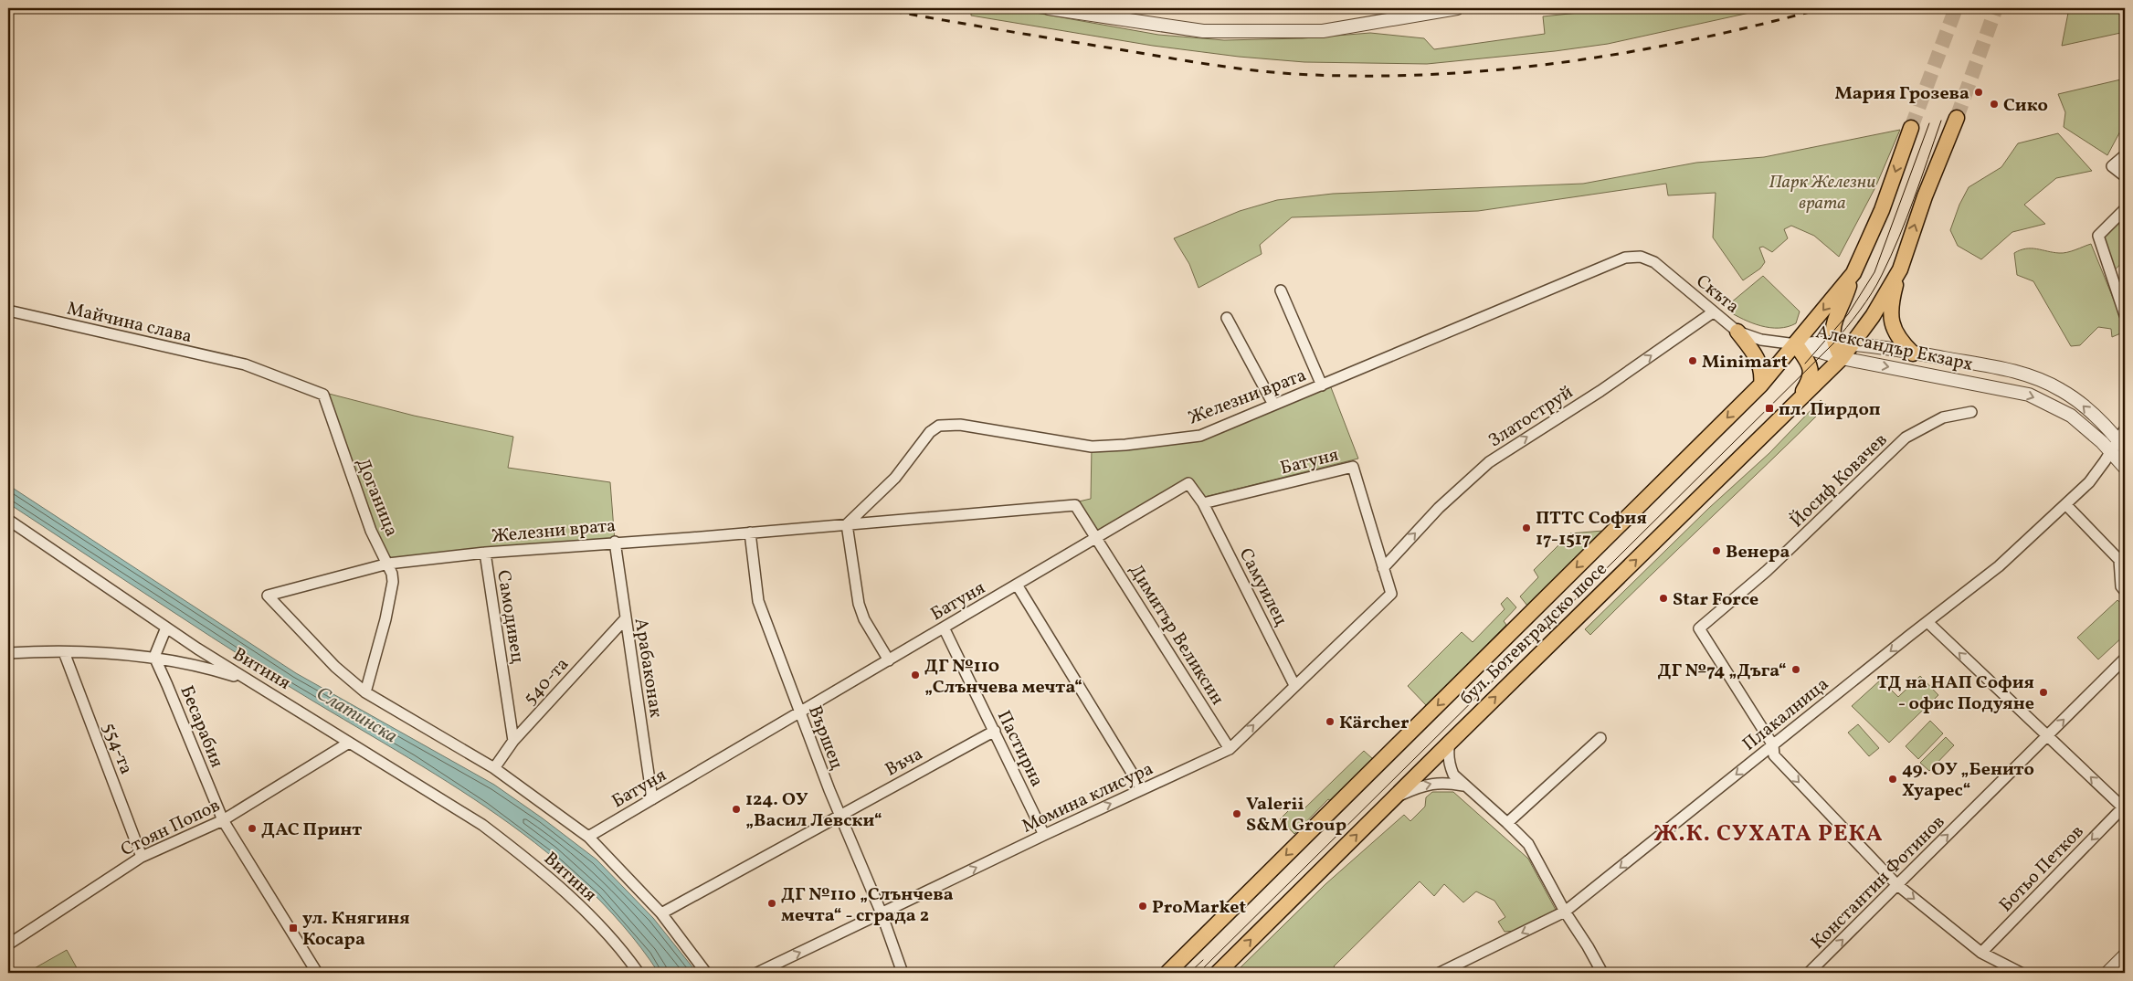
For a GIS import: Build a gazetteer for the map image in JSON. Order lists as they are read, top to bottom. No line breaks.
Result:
{"streets":{"main road":["бул. Ботевградско шосе"],"street":["Скъта","Майчина слава","Александър Екзарх","Железни врата","Златоструй","Батуня","Йосиф Ковачев","Доганица","Самуилец","Самодивец","Димитър Великсин","Витиня","Арабаконак","540-та","Плакалница","Бесарабия","Вършец","554-та","Пастирна","Въча","Момина клисура","Стоян Попов","Ботьо Петков","Константин Фотинов"]},"crossings":[["Скъта","Александър Екзарх"],["Скъта","Железни врата"],["Скъта","Златоструй"],["Скъта","бул. Ботевградско шосе"],["Майчина слава","Доганица"],["Александър Екзарх","бул. Ботевградско шосе"],["Александър Екзарх","Плакалница"],["Железни врата","Батуня"],["Железни врата","Доганица"],["Железни врата","Самодивец"],["Железни врата","Димитър Великсин"],["Железни врата","Витиня"],["Железни врата","Арабаконак"],["Железни врата","Вършец"],["Златоструй","Батуня"],["Златоструй","Момина клисура"],["Батуня","Самуилец"],["Батуня","Димитър Великсин"],["Батуня","Витиня"],["Батуня","Арабаконак"],["Батуня","Вършец"],["Батуня","Пастирна"],["Батуня","Момина клисура"],["Йосиф Ковачев","Плакалница"],["Доганица","Витиня"],["Самуилец","Момина клисура"],["Самодивец","540-та"],["Димитър Великсин","Момина клисура"],["Витиня","540-та"],["Витиня","Въча"],["Витиня","Стоян Попов"],["Арабаконак","540-та"],["Бесарабия","Стоян Попов"],["Вършец","Въча"],["Вършец","Момина клисура"],["554-та","Стоян Попов"],["Пастирна","Въча"],["Пастирна","Момина клисура"]],"one_way":["Златоструй","Плакалница","Момина клисура","Ботьо Петков","Константин Фотинов"],"districts":["Ж.К. СУХАТА РЕКА"],"water":["Слатинска"],"parks":["Парк Железни врата"],"places":{"other":["Мария Грозева","Сико","Minimart","ПТТС София 17-1517","Венера","Star Force","ДГ №74 „Дъга“","ДГ №110 „Слънчева мечта“","ТД на НАП София - офис Подуяне","Кärcher","49. ОУ „Бенито Хуарес“","124. ОУ „Васил Левски“","Valerii S&M Group","ДАС Принт","ДГ №110 „Слънчева мечта“ - сграда 2","ProMarket"],"transit":["пл. Пирдоп","ул. Княгиня Косара"]}}
